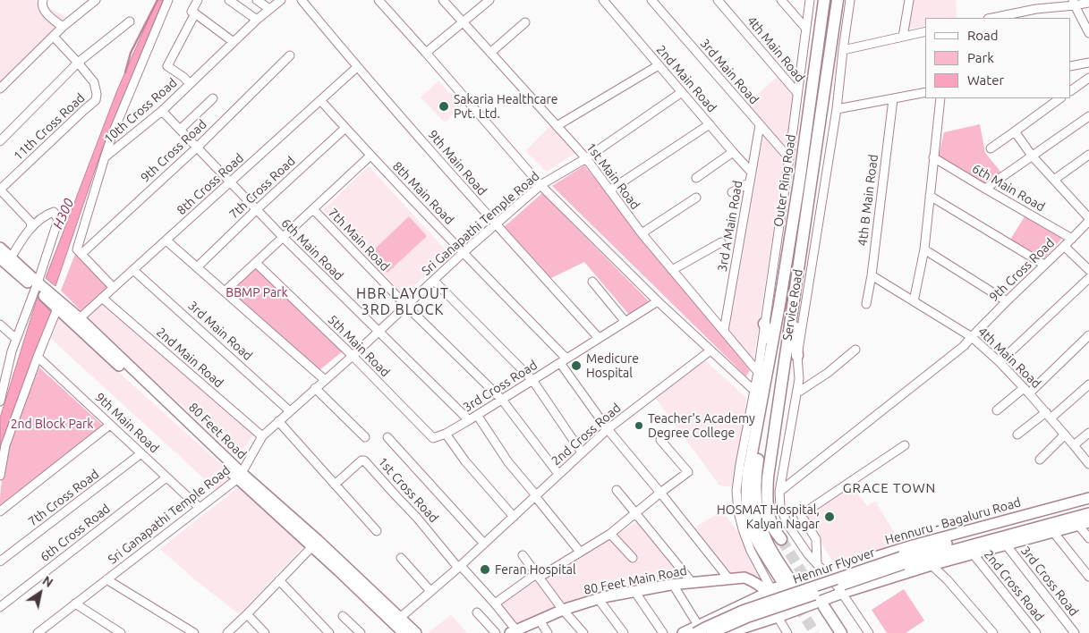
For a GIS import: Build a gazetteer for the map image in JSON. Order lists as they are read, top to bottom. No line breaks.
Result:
{"streets":{"highway":["Outer Ring Road"],"main road":["80 Feet Road","Hennuru - Bagaluru Road","Hennur Flyover","80 Feet Main Road"],"street":["4th Main Road","3rd Main Road","2nd Main Road","10th Cross Road","11th Cross Road","9th Cross Road","9th Main Road","1st Main Road","8th Cross Road","7th Cross Road","6th Main Road","8th Main Road","4th B Main Road","Sri Ganapathi Temple Road","3rd A Main Road","7th Main Road","Service Road","5th Main Road","3rd Cross Road","2nd Cross Road","1st Cross Road","6th Cross Road"]},"crossings":[["4th Main Road","9th Cross Road"],["4th Main Road","4th B Main Road"],["4th Main Road","Service Road"],["3rd Main Road","8th Cross Road"],["3rd Main Road","Sri Ganapathi Temple Road"],["3rd Main Road","3rd A Main Road"],["3rd Main Road","Service Road"],["2nd Main Road","8th Cross Road"],["2nd Main Road","Sri Ganapathi Temple Road"],["2nd Main Road","3rd A Main Road"],["10th Cross Road","9th Cross Road"],["10th Cross Road","6th Main Road"],["9th Cross Road","6th Main Road"],["9th Cross Road","Service Road"],["9th Main Road","8th Cross Road"],["9th Main Road","7th Cross Road"],["9th Main Road","Sri Ganapathi Temple Road"],["9th Main Road","3rd Cross Road"],["9th Main Road","6th Cross Road"],["1st Main Road","Sri Ganapathi Temple Road"],["1st Main Road","3rd A Main Road"],["1st Main Road","Service Road"],["8th Cross Road","6th Main Road"],["8th Cross Road","8th Main Road"],["8th Cross Road","80 Feet Road"],["7th Cross Road","6th Main Road"],["7th Cross Road","8th Main Road"],["6th Main Road","Sri Ganapathi Temple Road"],["6th Main Road","3rd Cross Road"],["8th Main Road","Sri Ganapathi Temple Road"],["8th Main Road","3rd Cross Road"],["8th Main Road","2nd Cross Road"],["8th Main Road","80 Feet Main Road"],["Sri Ganapathi Temple Road","7th Main Road"],["Sri Ganapathi Temple Road","5th Main Road"],["Sri Ganapathi Temple Road","80 Feet Road"],["7th Main Road","3rd Cross Road"],["7th Main Road","2nd Cross Road"],["Service Road","Hennuru - Bagaluru Road"],["Service Road","80 Feet Main Road"],["5th Main Road","3rd Cross Road"],["80 Feet Road","2nd Cross Road"],["2nd Cross Road","1st Cross Road"],["1st Cross Road","80 Feet Main Road"],["Hennuru - Bagaluru Road","Hennur Flyover"],["Hennuru - Bagaluru Road","80 Feet Main Road"]],"districts":["HBR LAYOUT 3RD BLOCK","GRACE TOWN"],"water":["H300"],"parks":["BBMP Park","2nd Block Park"],"places":["Sakaria Healthcare Pvt. Ltd.","Medicure Hospital","Teacher's Academy Degree College","HOSMAT Hospital, Kalyan Nagar","Feran Hospital"],"legend":["Road","Park","Water"],"north":"top right"}
